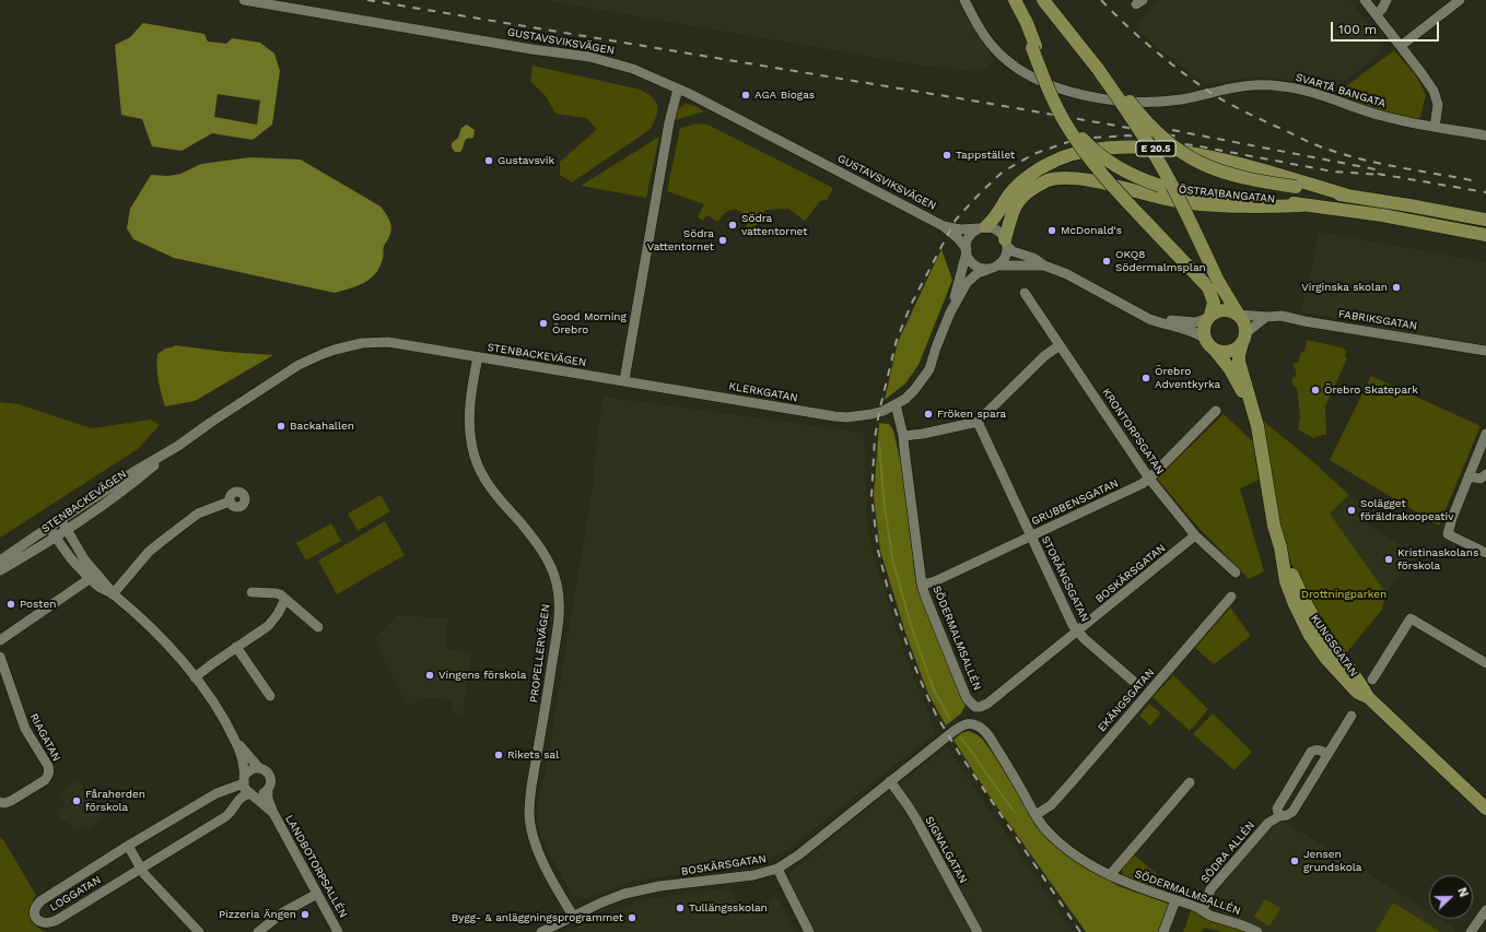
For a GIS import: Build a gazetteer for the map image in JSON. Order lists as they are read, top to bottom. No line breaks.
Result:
{"streets":{"main road":["E 20.5","ÖSTRA BANGATAN","KUNGSGATAN"],"street":["GUSTAVSVIKSVÄGEN","SVARTÅ BANGATA","FABRIKSGATAN","STENBACKEVÄGEN","KLERKGATAN","KRONTORPSGATAN","GRUBBENSGATAN","BOSKÄRSGATAN","STORÄNGSGATAN","SÖDERMALMSALLÉN","PROPELLERVÄGEN","EKÄNGSGATAN","RIAGATAN","SIGNALGATAN","SÖDRA ALLÉN","LANDBOTORPSALLÉN","LOGGATAN"]},"crossings":[["GUSTAVSVIKSVÄGEN","E 20.5"],["E 20.5","ÖSTRA BANGATAN"],["FABRIKSGATAN","KUNGSGATAN"],["STENBACKEVÄGEN","KLERKGATAN"],["STENBACKEVÄGEN","PROPELLERVÄGEN"],["KLERKGATAN","SÖDERMALMSALLÉN"],["KRONTORPSGATAN","GRUBBENSGATAN"],["KRONTORPSGATAN","BOSKÄRSGATAN"],["GRUBBENSGATAN","STORÄNGSGATAN"],["GRUBBENSGATAN","SÖDERMALMSALLÉN"],["BOSKÄRSGATAN","STORÄNGSGATAN"],["BOSKÄRSGATAN","SÖDERMALMSALLÉN"],["BOSKÄRSGATAN","PROPELLERVÄGEN"],["BOSKÄRSGATAN","SIGNALGATAN"],["SÖDERMALMSALLÉN","EKÄNGSGATAN"],["SÖDERMALMSALLÉN","SÖDRA ALLÉN"],["LANDBOTORPSALLÉN","LOGGATAN"]],"parks":["Drottningparken"],"places":["AGA Biogas","Tappstället","Gustavsvik","Södra vattentornet","McDonald's","Södra Vattentornet","OKQ8 Södermalmsplan","Virginska skolan","Good Morning Örebro","Örebro Adventkyrka","Örebro Skatepark","Fröken spara","Backahallen","Solägget föräldrakoopeativ","Kristinaskolans förskola","Posten","Vingens förskola","Rikets sal","Fåraherden förskola","Jensen grundskola","Tullängsskolan","Pizzeria Ängen","Bygg- & anläggningsprogrammet"],"scale_bar":"100 m","north":"right"}
